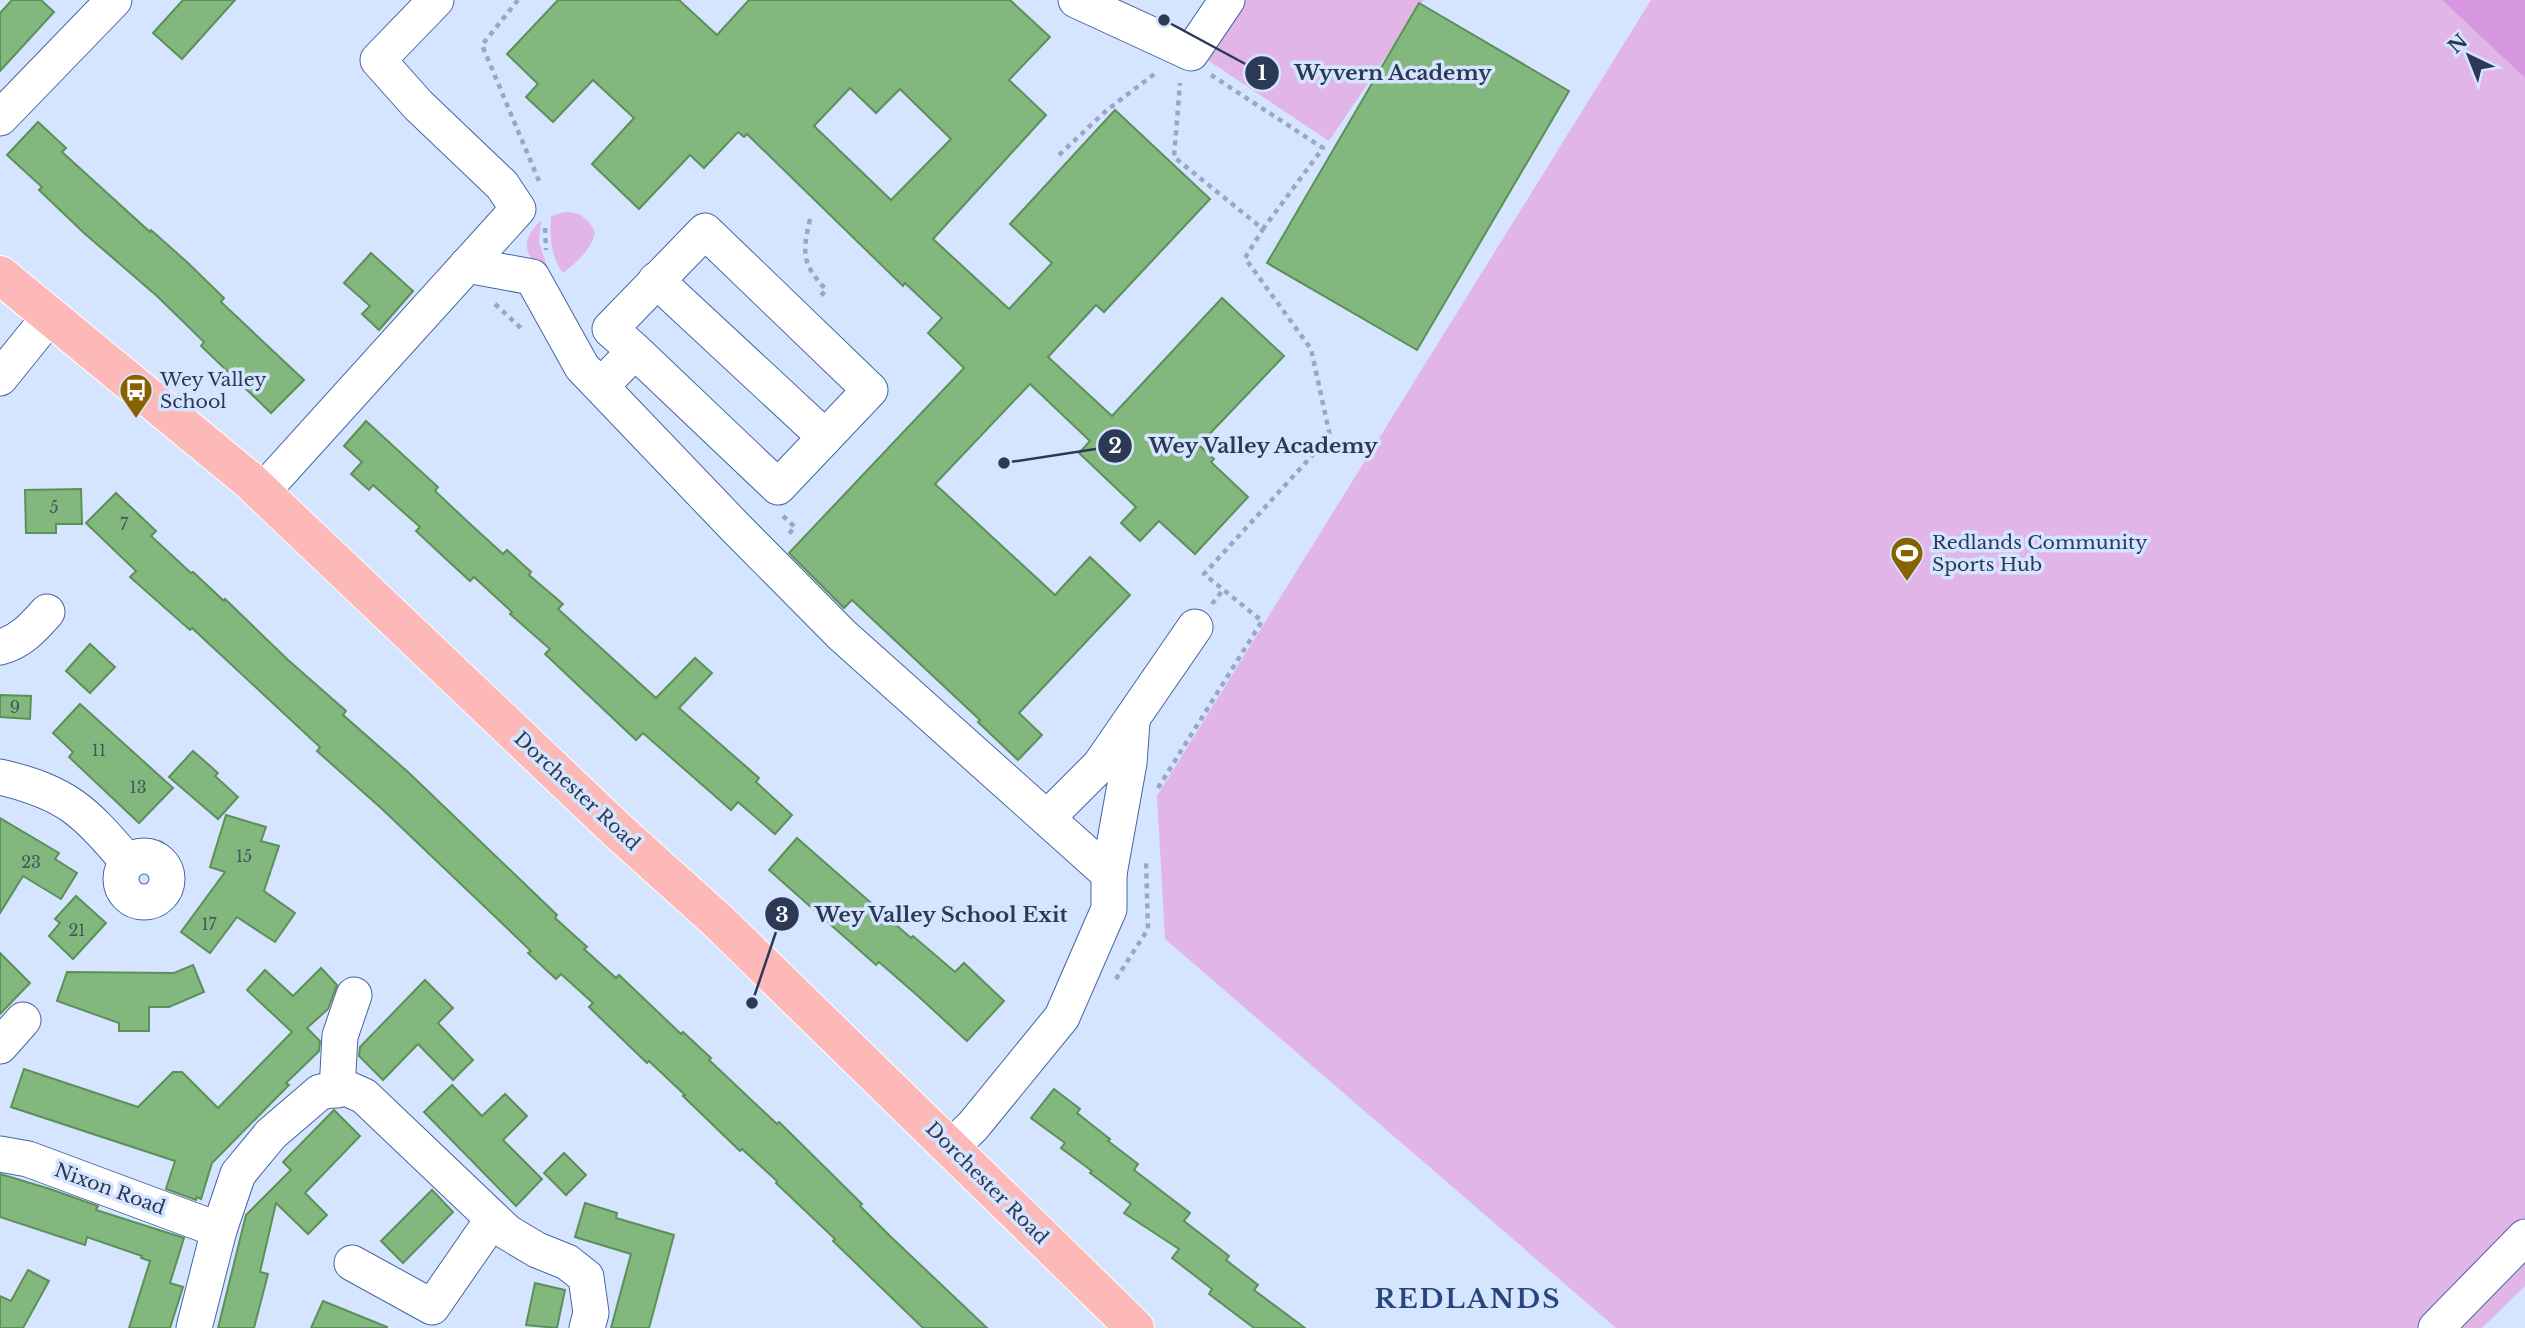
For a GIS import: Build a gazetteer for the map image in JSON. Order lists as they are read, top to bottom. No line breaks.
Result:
{"streets":{"main road":["Dorchester Road"],"street":["Nixon Road"]},"districts":["REDLANDS"],"places":{"other":["Wyvern Academy","Wey Valley Academy","Wey Valley School Exit"],"bus stop":["Wey Valley School"],"sports":["Redlands Community Sports Hub"]},"house_numbers":["5","7","9","11","13","15","23","17","21"],"north":"top left"}
